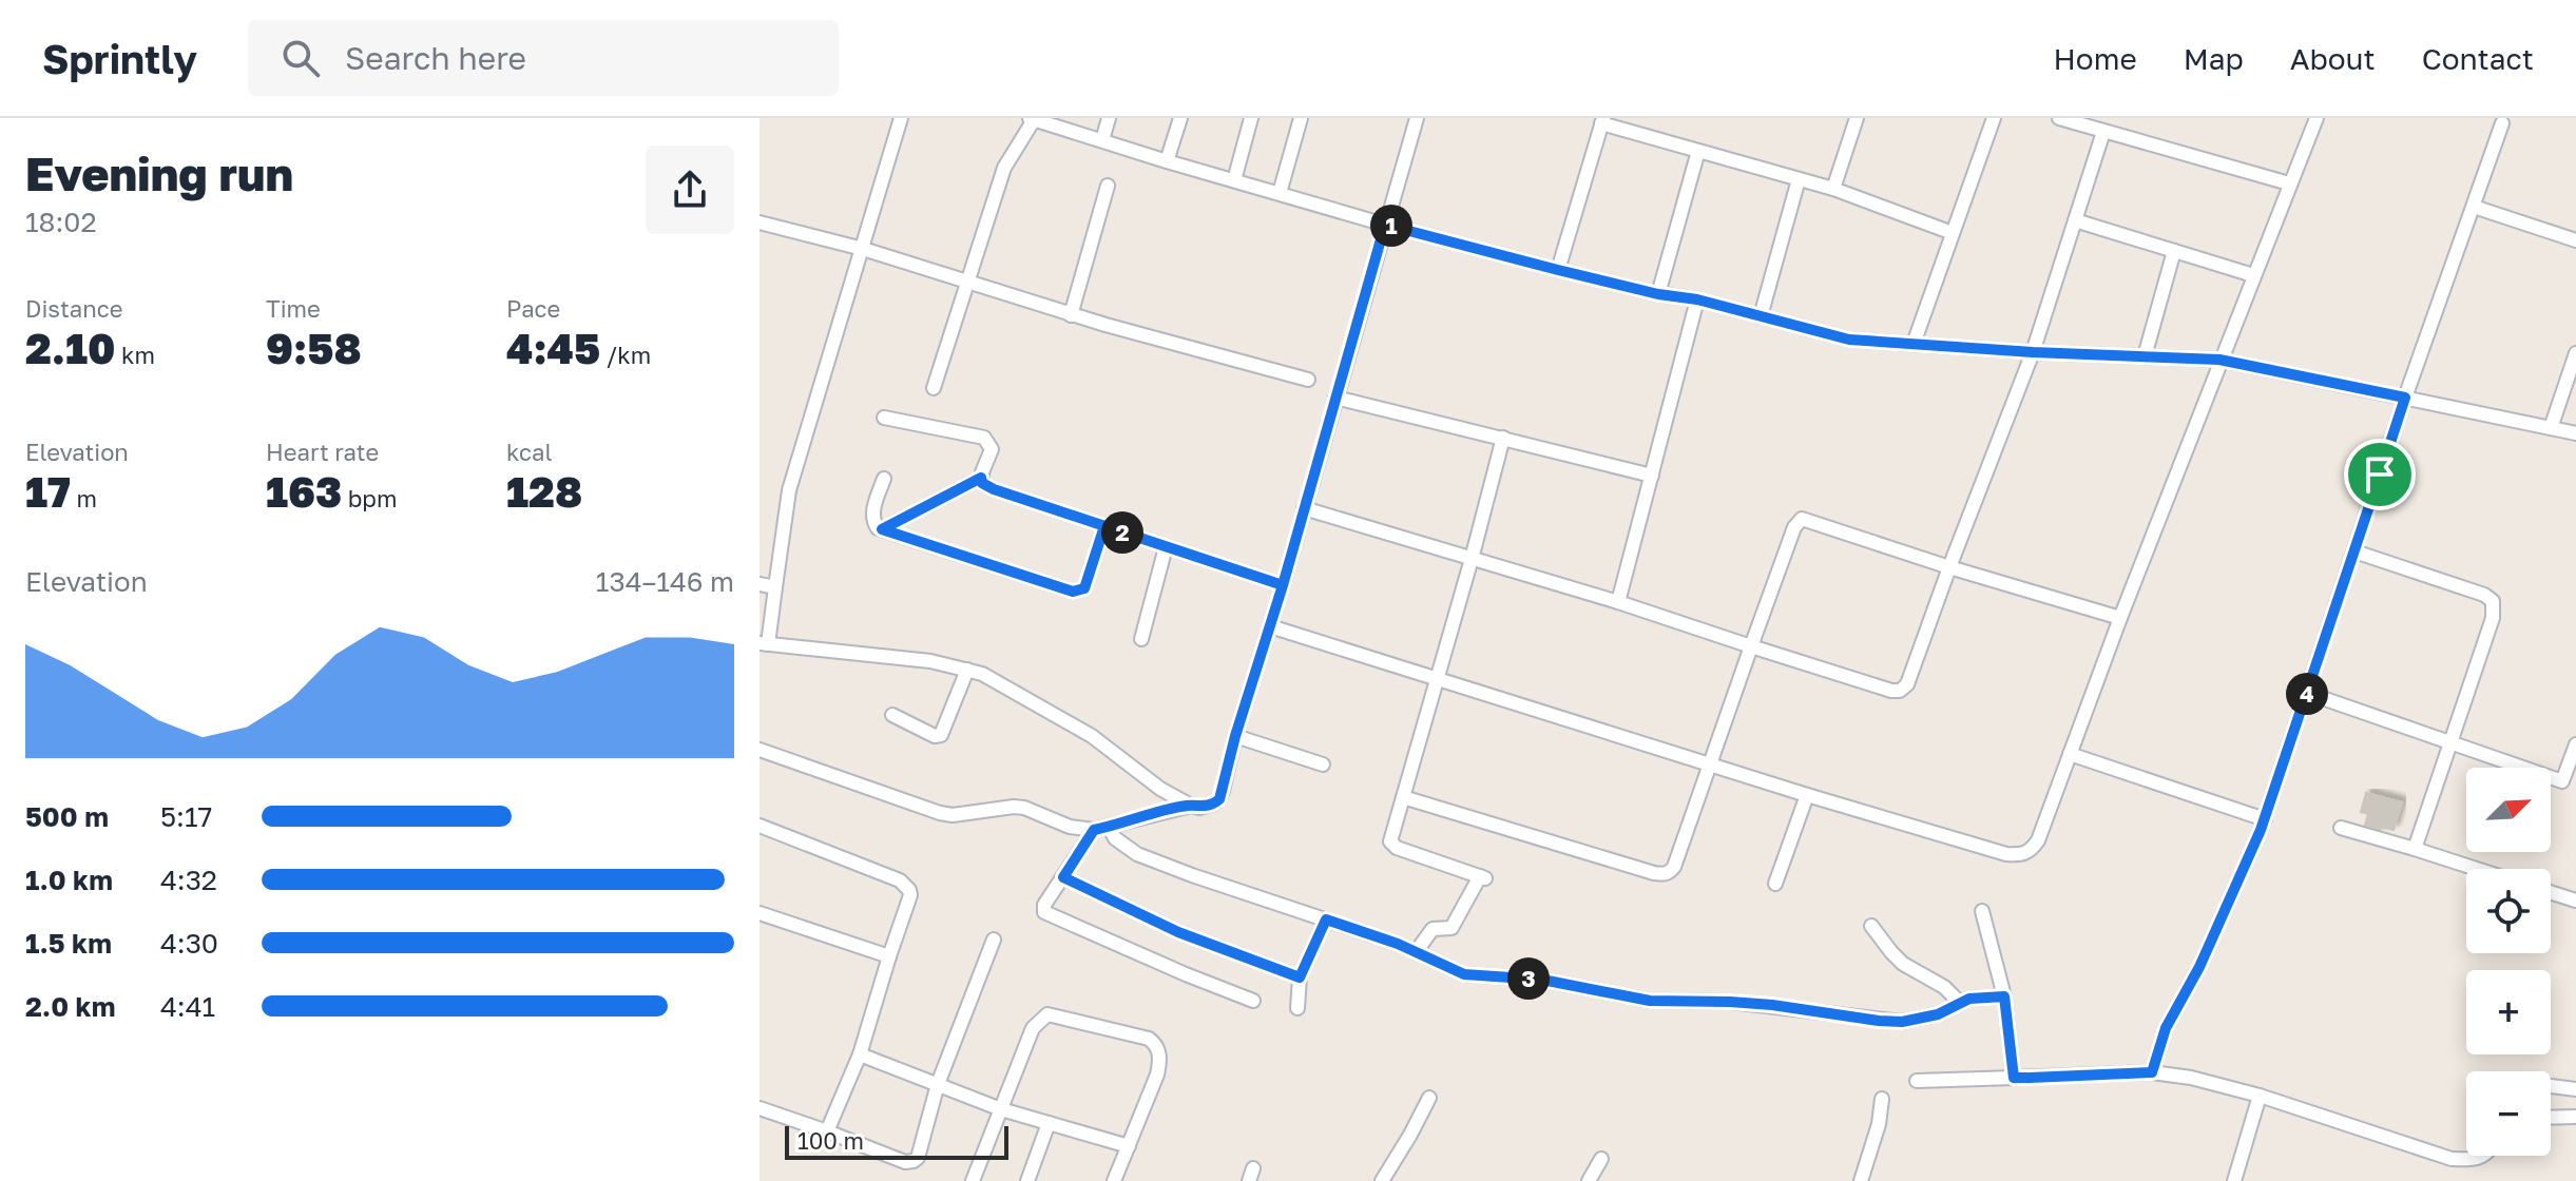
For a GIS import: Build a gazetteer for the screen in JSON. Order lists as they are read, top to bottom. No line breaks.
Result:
{"scale_bar":"100 m","north":"top right","page":{"header":"Sprintly","search":"Search here","nav":["Home","Map","About","Contact"],"heading":["Evening run","18:02"],"pins":["1","2","4","3"],"stats":[["Distance","2.10 km"],["Time","9:58"],["Pace","4:45 /km"],["Elevation","17 m"],["Heart rate","163 bpm"],["kcal","128"]],"chart":["Elevation","134–146 m"],"map_buttons":["+","−"],"list":[{"name":"500 m","note":"5:17"},{"name":"1.0 km","note":"4:32"},{"name":"1.5 km","note":"4:30"},{"name":"2.0 km","note":"4:41"}],"scale":"100 m"}}
